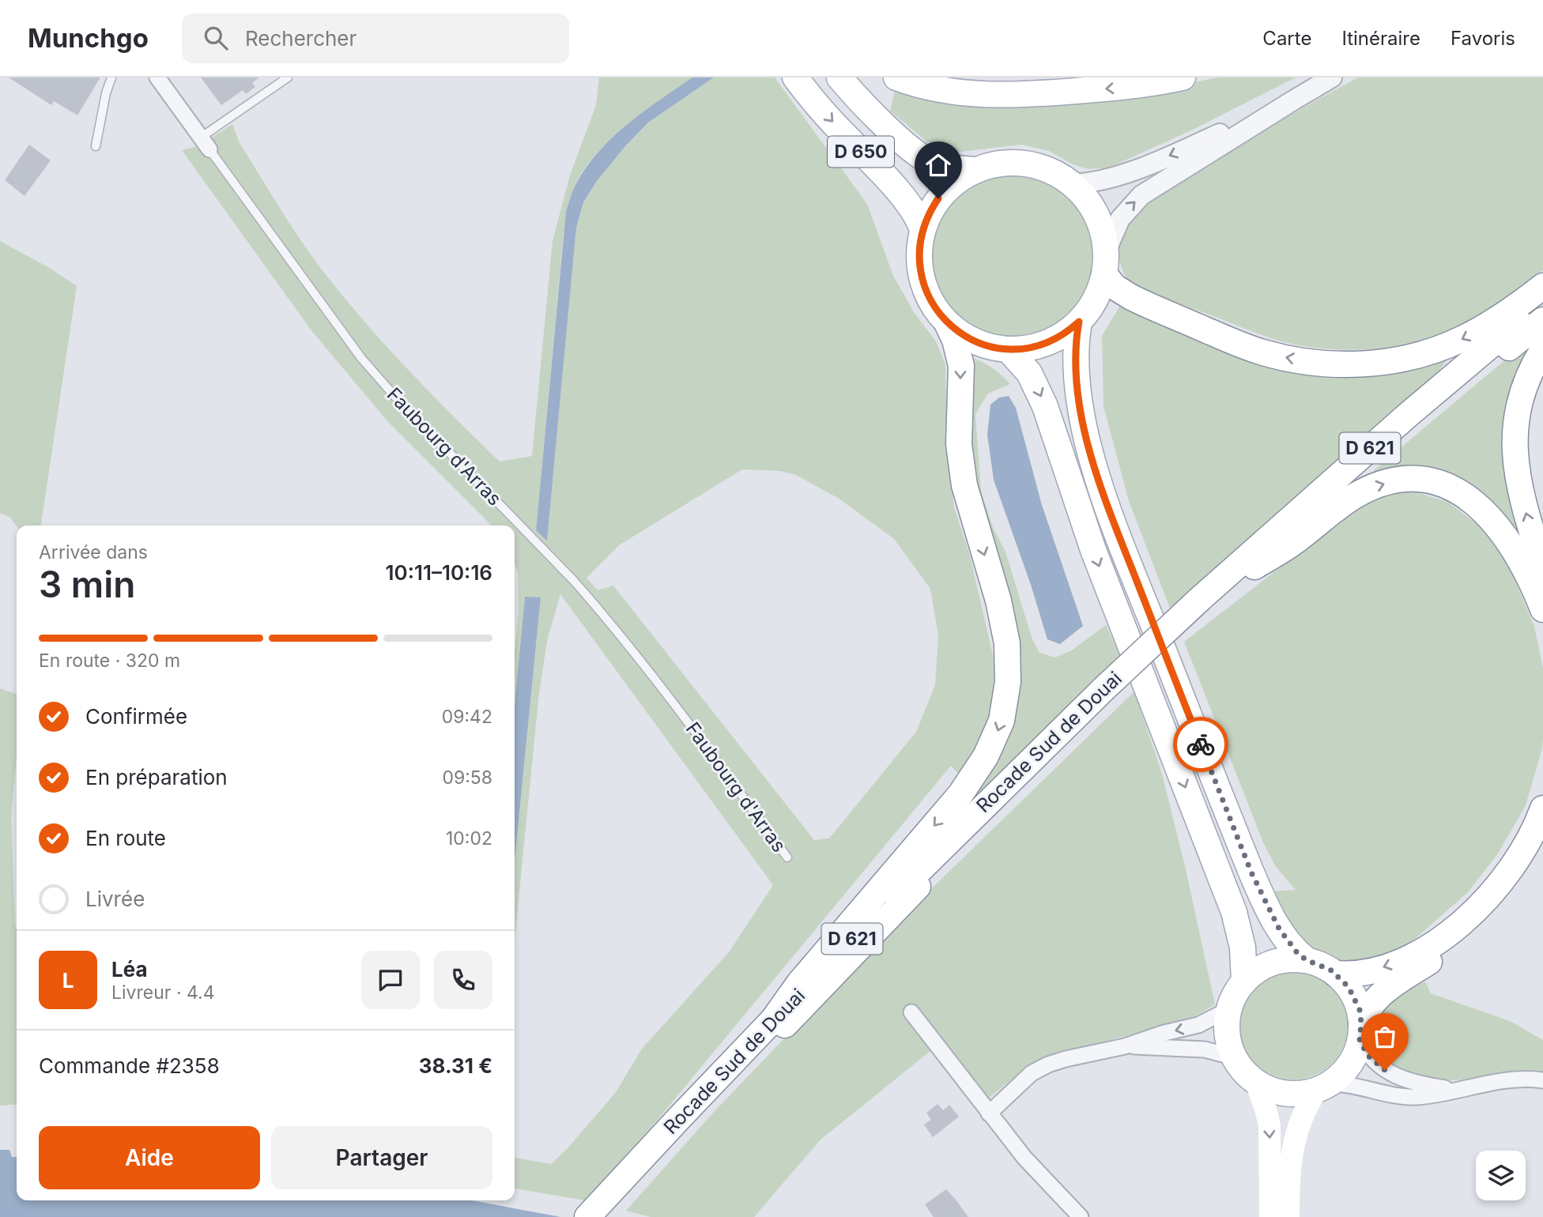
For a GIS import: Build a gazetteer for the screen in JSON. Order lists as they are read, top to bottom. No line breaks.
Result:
{"streets":{"main road":["D 650","D 621","Rocade Sud de Douai"],"street":["Faubourg d'Arras"]},"page":{"header":"Munchgo","search":"Rechercher","nav":["Carte","Itinéraire","Favoris"],"heading":["3 min","Arrivée dans","10:11–10:16"],"panel":["Léa","Livreur · 4.4","Commande #2358","38.31 €"],"bar":"En route · 320 m","list":[["Confirmée","09:42"],["En préparation","09:58"],["En route","10:02"],"Livrée"],"round":"L","buttons":["Aide","Partager"]}}
